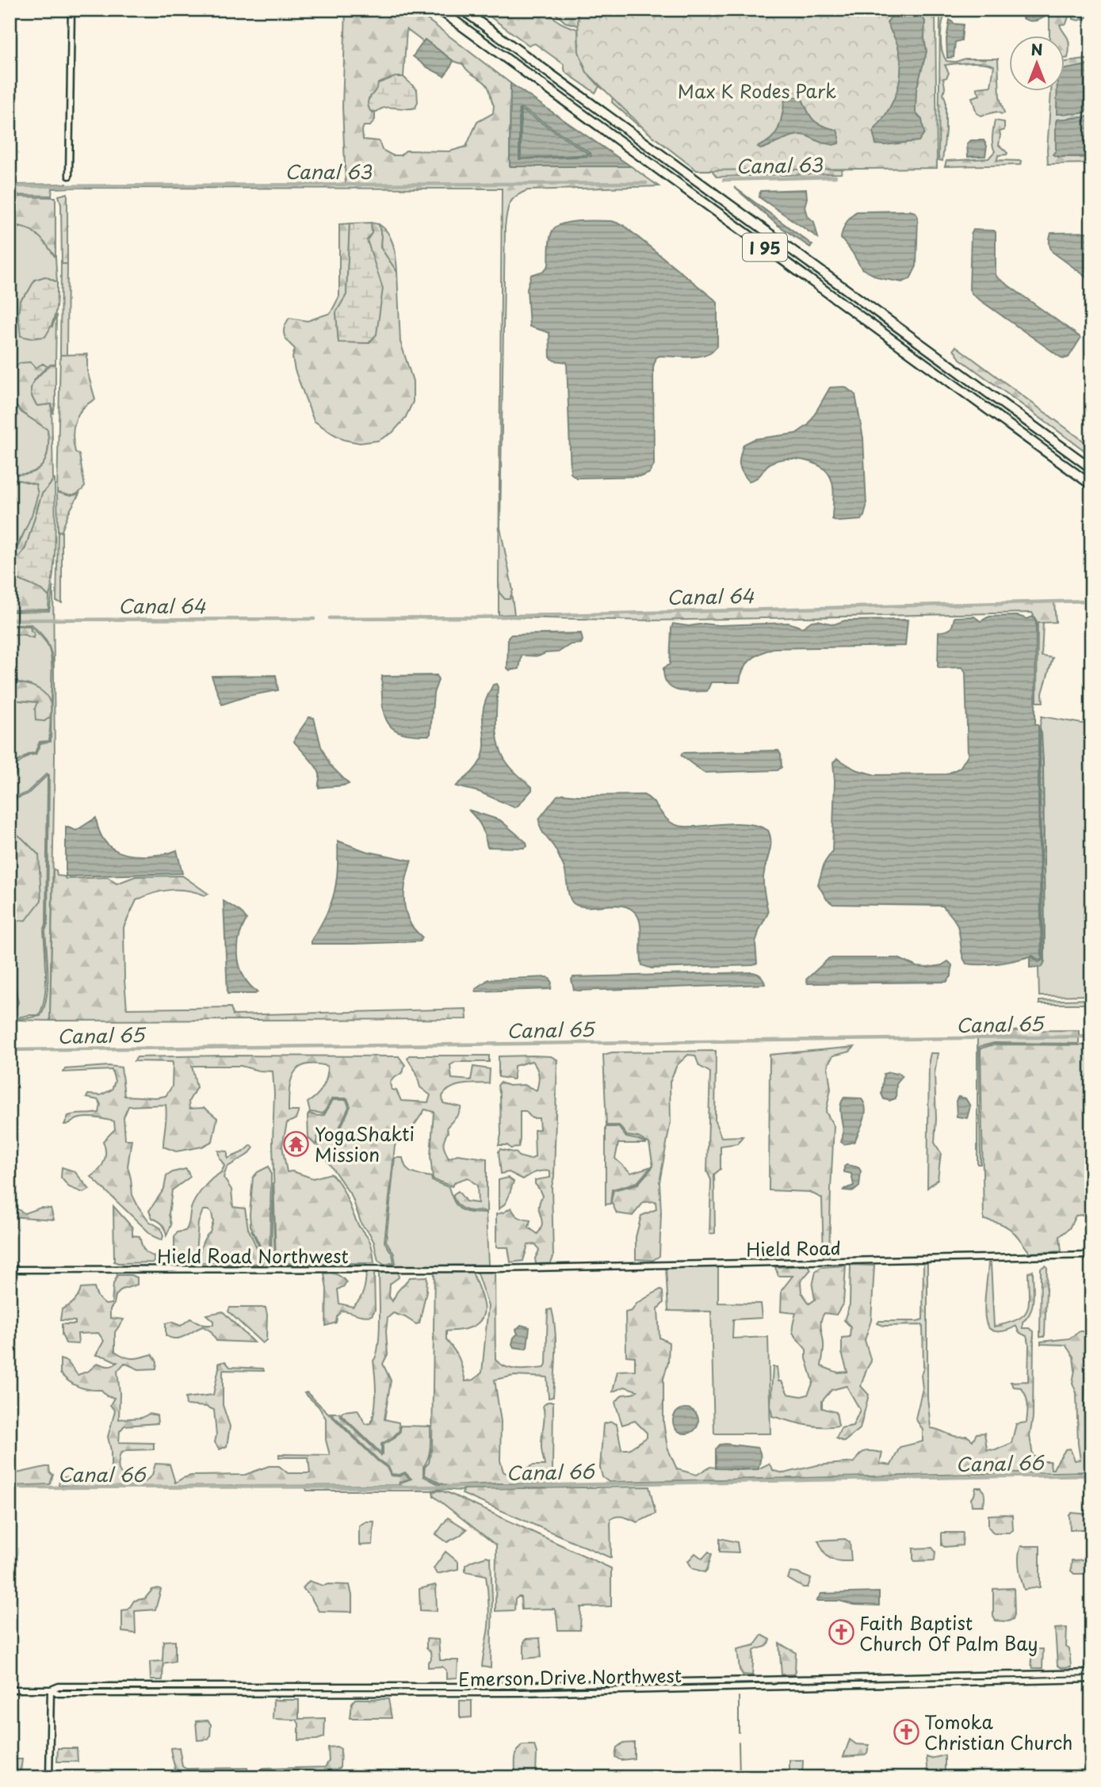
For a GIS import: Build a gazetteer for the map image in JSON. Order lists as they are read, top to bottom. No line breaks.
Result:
{"streets":{"highway":["I 95"],"street":["Hield Road","Hield Road Northwest","Emerson Drive Northwest"]},"crossings":[["Hield Road","Hield Road Northwest"]],"water":["Canal 63","Canal 64","Canal 65","Canal 66"],"parks":["Max K Rodes Park"],"places":{"temple":["YogaShakti Mission"],"church":["Faith Baptist Church Of Palm Bay","Tomoka Christian Church"]},"north":"top"}
